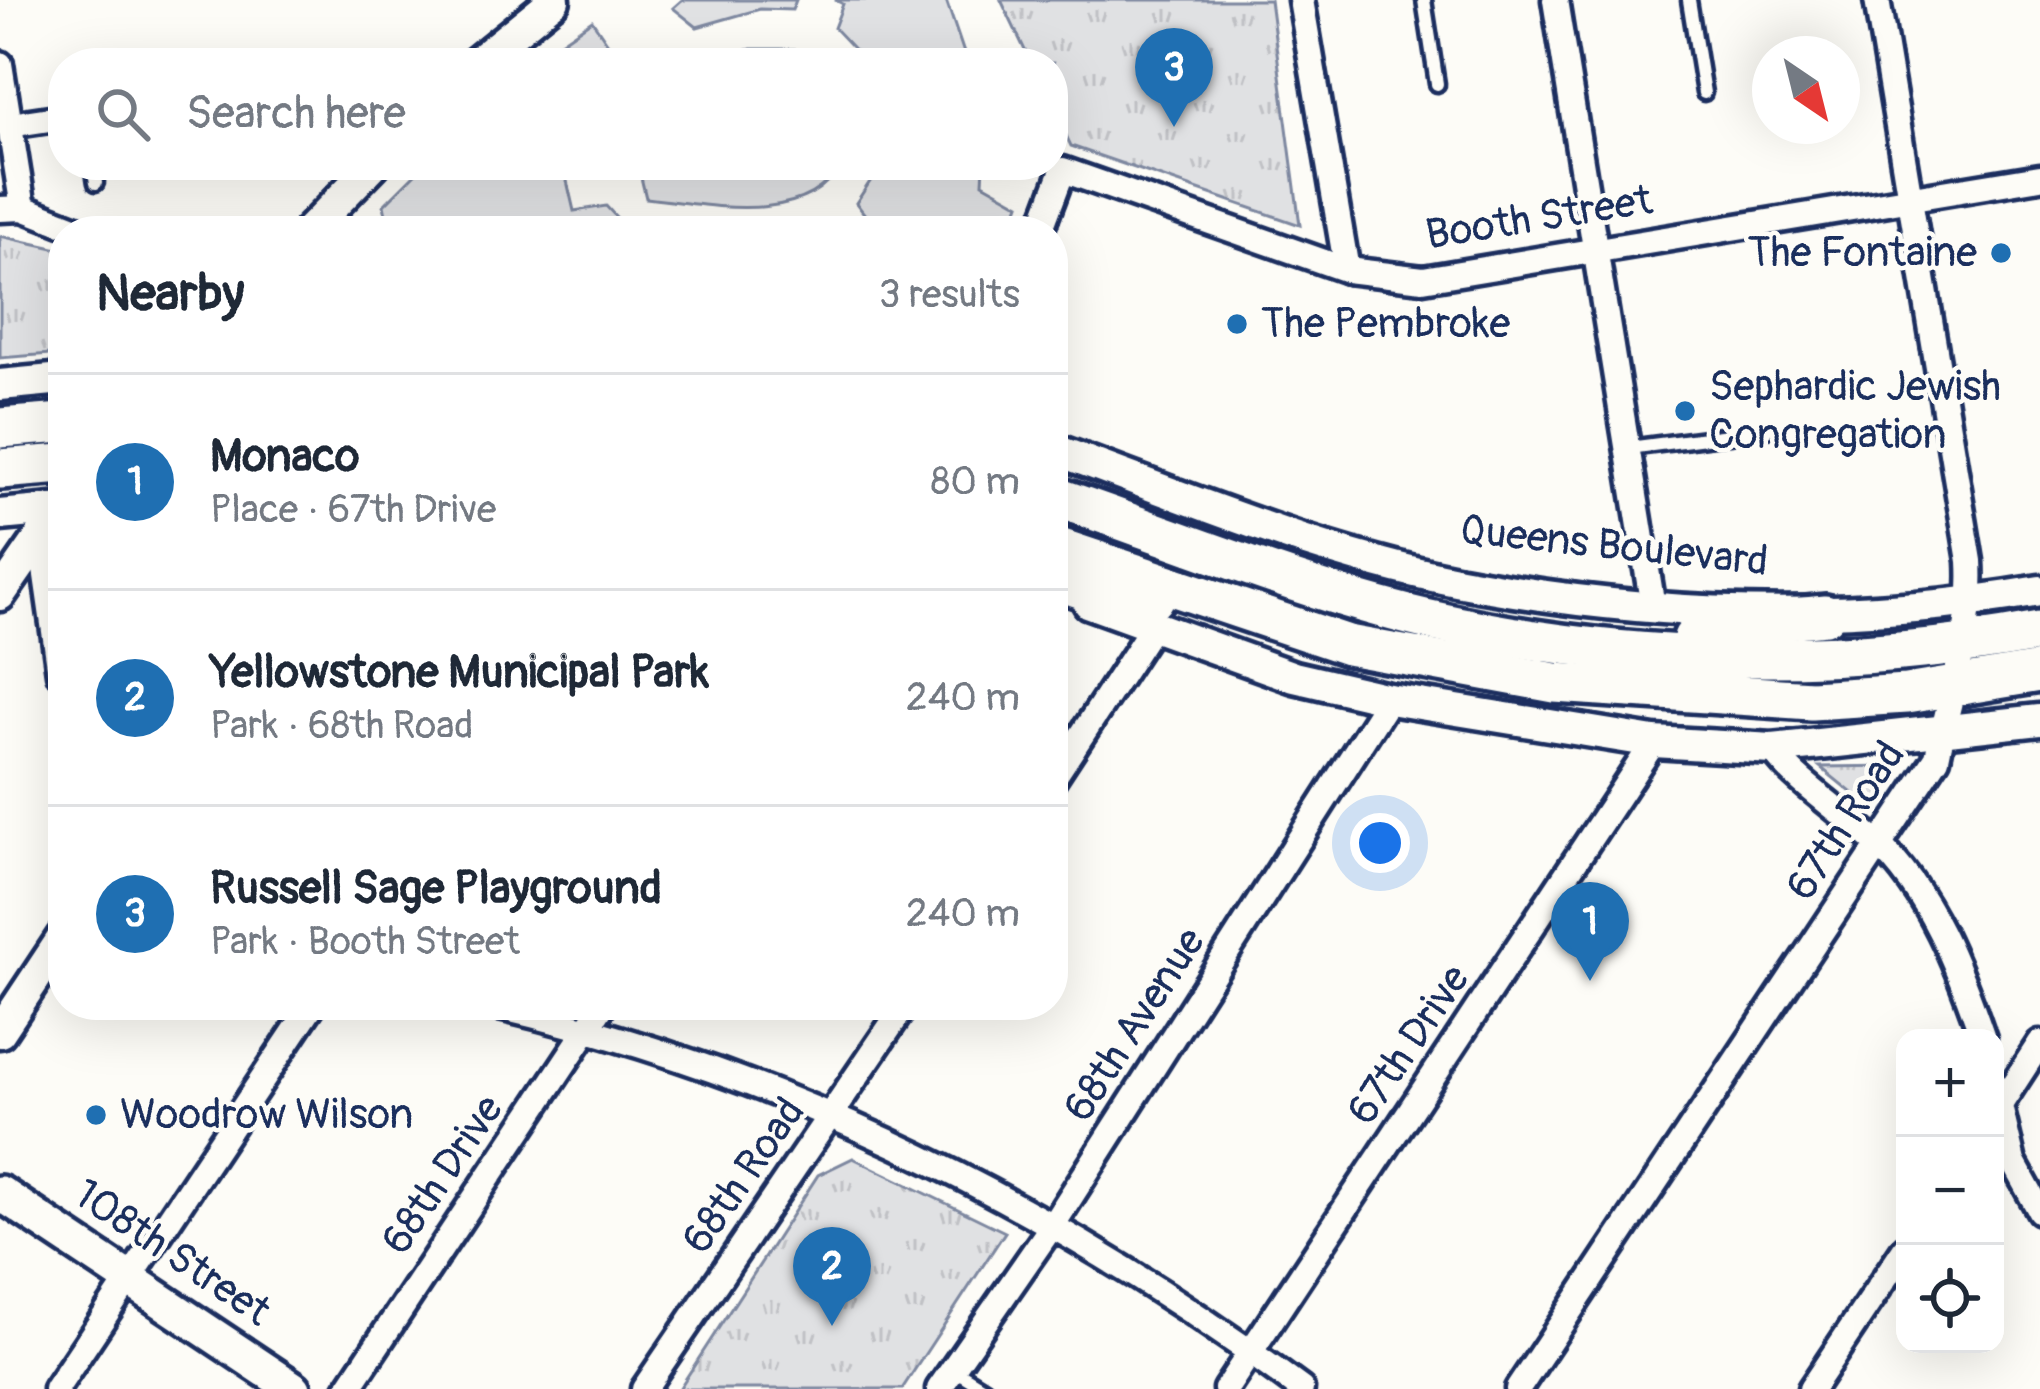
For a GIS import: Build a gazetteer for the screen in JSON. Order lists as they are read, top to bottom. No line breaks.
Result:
{"streets":{"main road":["108th Street"],"street":["Booth Street","Queens Boulevard","67th Road","68th Avenue","67th Drive","68th Drive","68th Road"]},"crossings":[["Booth Street","67th Road"],["Queens Boulevard","67th Road"]],"places":["The Fontaine","The Pembroke","Sephardic Jewish Congregation","Woodrow Wilson"],"north":"bottom right","page":{"pins":["3","1","2"],"search":"Search here","heading":["Nearby","3 results"],"list":[{"mark":"1","name":"Monaco","note":"Place · 67th Drive","value":"80 m"},{"mark":"2","name":"Yellowstone Municipal Park","note":"Park · 68th Road","value":"240 m"},{"mark":"3","name":"Russell Sage Playground","note":"Park · Booth Street","value":"240 m"}],"map_buttons":["+","−"]}}
